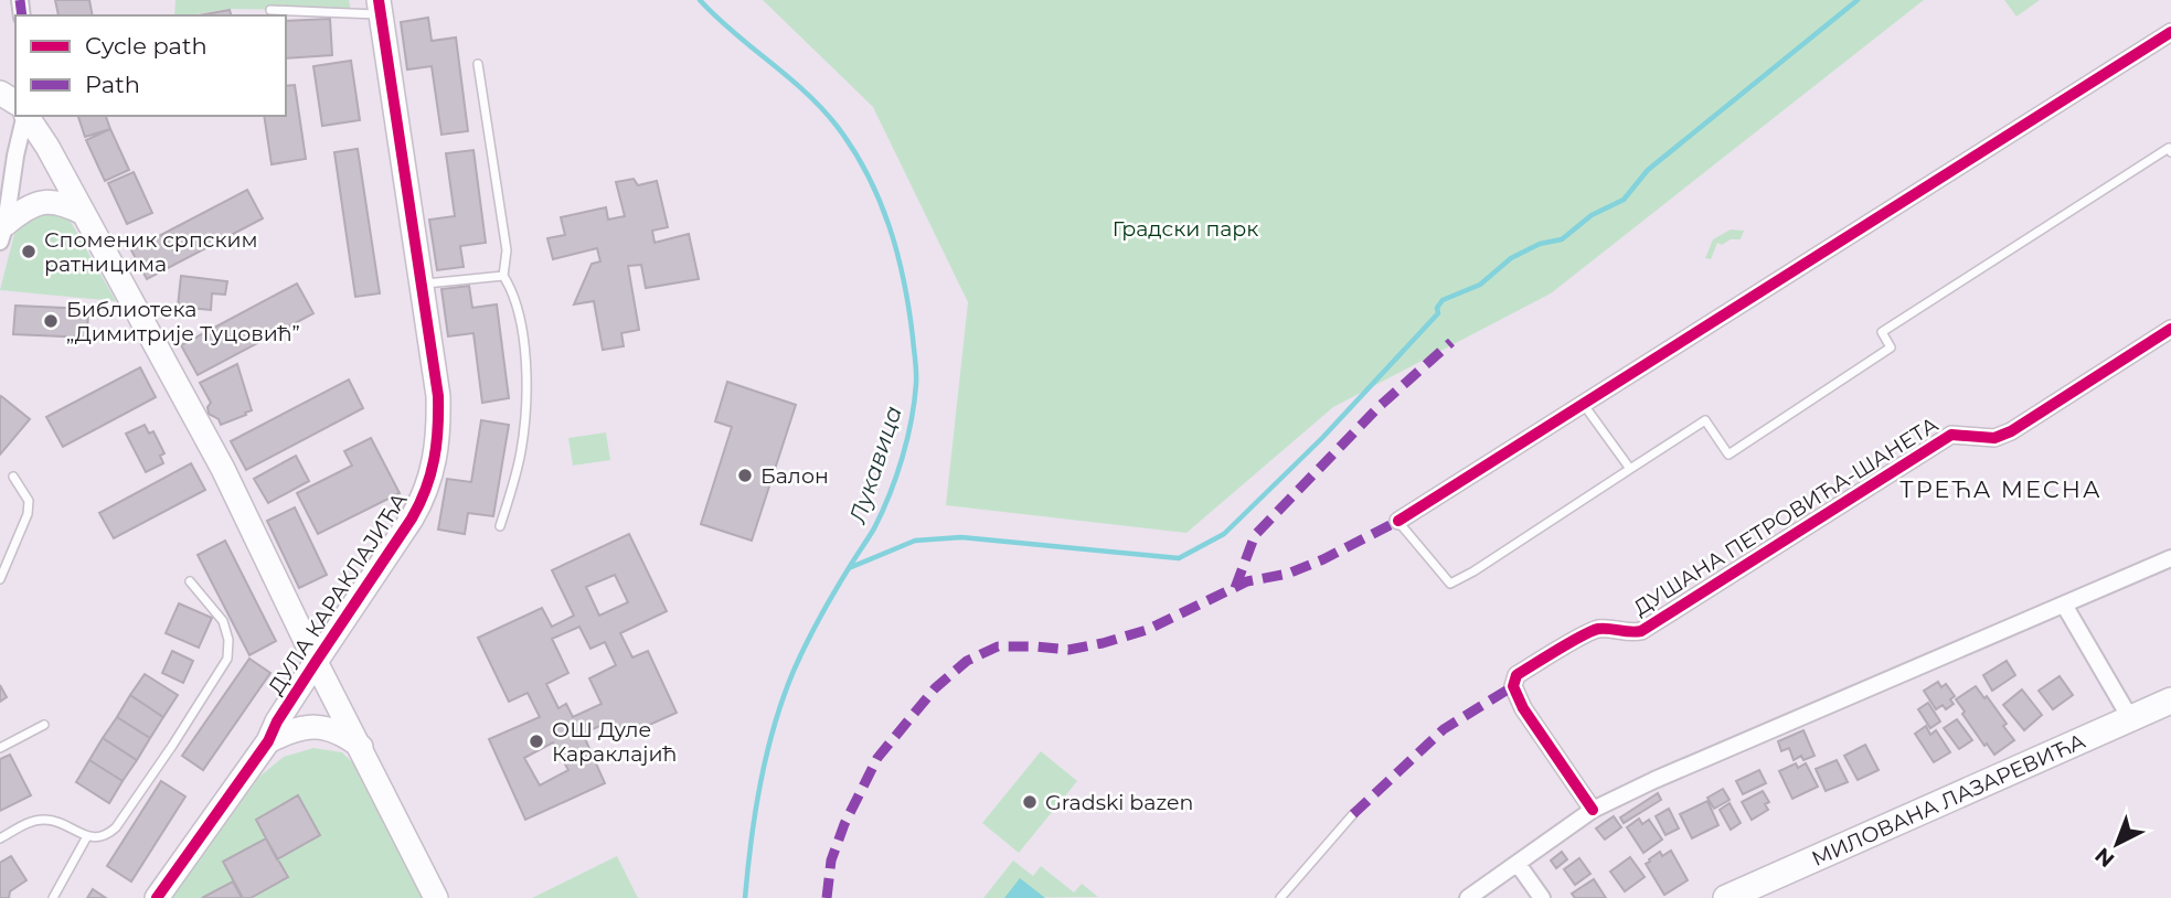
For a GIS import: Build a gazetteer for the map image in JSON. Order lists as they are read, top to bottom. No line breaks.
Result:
{"streets":{"main road":["МИЛОВАНА ЛАЗАРЕВИЋА"],"street":["ДУШАНА ПЕТРОВИЋА-ШАНЕТА","ДУЛА КАРАКЛАЈИЋА"]},"districts":["ТРЕЋА МЕСНА"],"water":["Лукавица"],"parks":["Градски парк"],"places":["Споменик српским ратницима","Библиотека „Димитрије Туцовић”","Балон","ОШ Дуле Караклајић","Gradski bazen"],"legend":["Cycle path","Path"],"north":"bottom left"}
